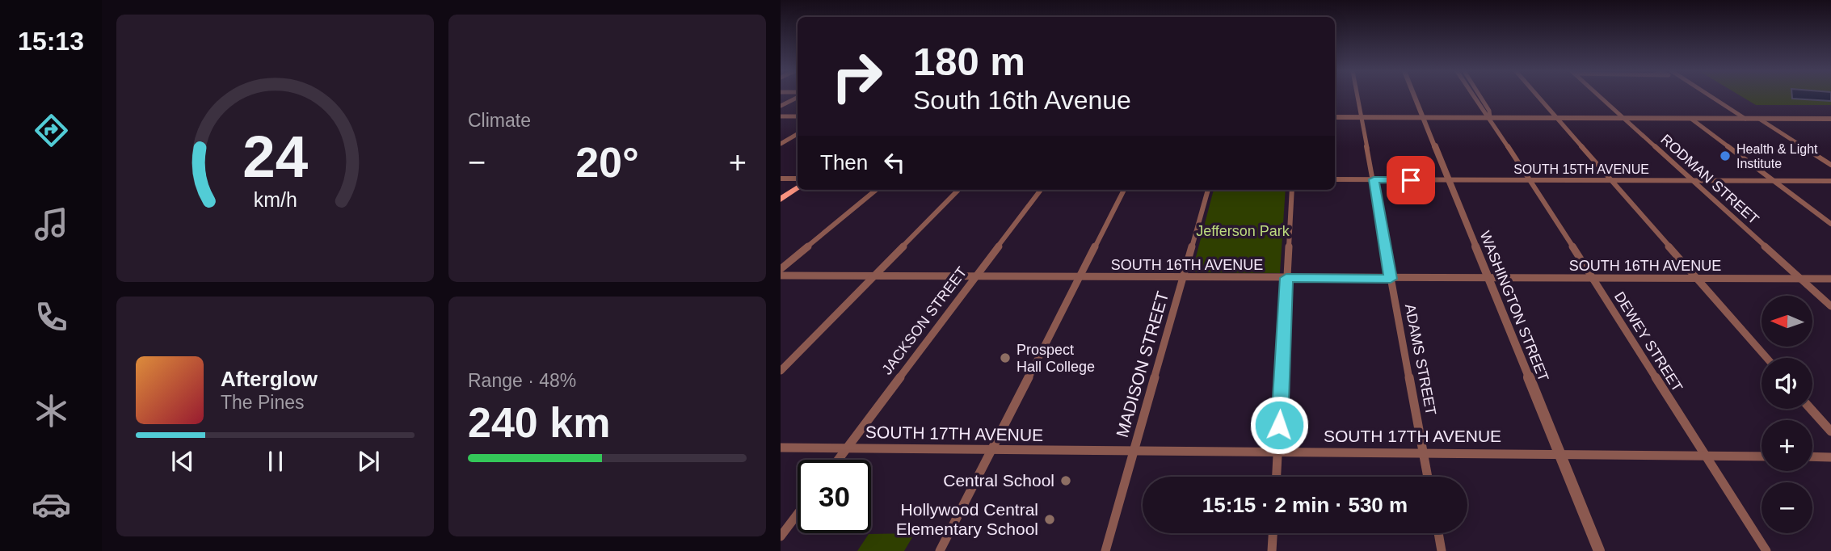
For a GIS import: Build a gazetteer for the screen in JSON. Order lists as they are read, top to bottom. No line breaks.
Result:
{"streets":{"street":["SOUTH 15TH AVENUE","RODMAN STREET","SOUTH 16TH AVENUE","WASHINGTON STREET","JACKSON STREET","DEWEY STREET","ADAMS STREET","MADISON STREET","SOUTH 17TH AVENUE"]},"crossings":[["SOUTH 15TH AVENUE","RODMAN STREET"],["SOUTH 15TH AVENUE","WASHINGTON STREET"],["SOUTH 15TH AVENUE","DEWEY STREET"],["SOUTH 15TH AVENUE","ADAMS STREET"],["RODMAN STREET","SOUTH 16TH AVENUE"],["SOUTH 16TH AVENUE","WASHINGTON STREET"],["SOUTH 16TH AVENUE","JACKSON STREET"],["SOUTH 16TH AVENUE","DEWEY STREET"],["SOUTH 16TH AVENUE","ADAMS STREET"],["SOUTH 16TH AVENUE","MADISON STREET"],["WASHINGTON STREET","SOUTH 17TH AVENUE"],["JACKSON STREET","SOUTH 17TH AVENUE"],["DEWEY STREET","SOUTH 17TH AVENUE"],["ADAMS STREET","SOUTH 17TH AVENUE"],["MADISON STREET","SOUTH 17TH AVENUE"]],"parks":["Jefferson Park"],"places":["Health & Light Institute","Prospect Hall College","Central School","Hollywood Central Elementary School"],"north":"left","page":{"tabs":"15:13","tile":["Climate",["Range · 48%","240 km"]],"turn":["180 m","South 16th Avenue"],"then":"Then","heat":["−","20°","+"],"map_buttons":["+","−"],"song":["Afterglow","The Pines"],"limit":"30","trip":"15:15 · 2 min · 530 m","gauge":["24","km/h"]}}
